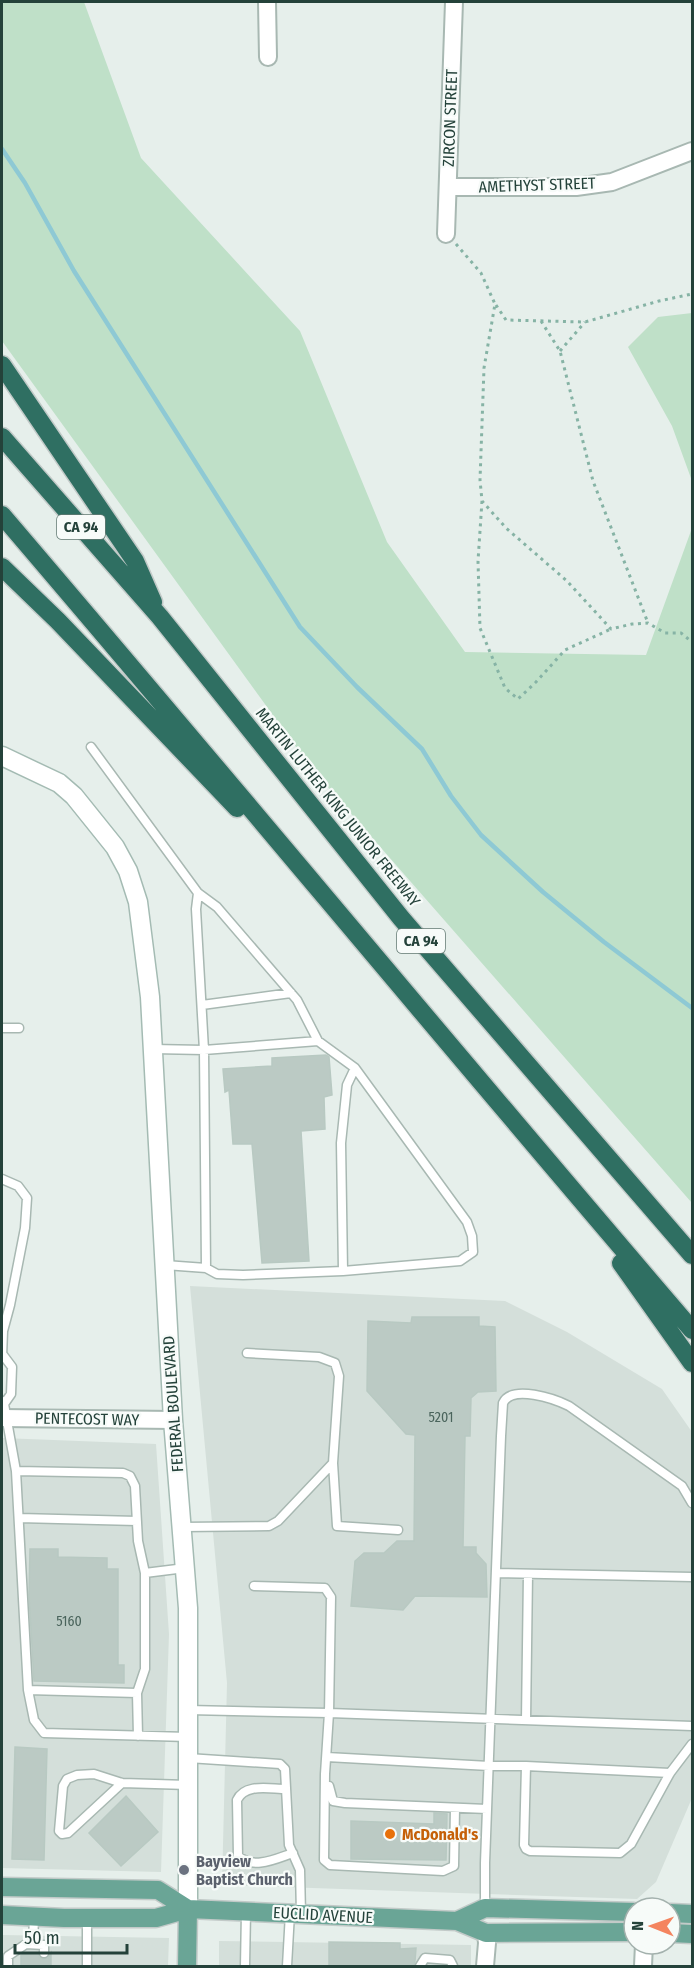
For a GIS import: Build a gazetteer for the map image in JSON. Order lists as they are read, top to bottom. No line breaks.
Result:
{"streets":{"highway":["CA 94","MARTIN LUTHER KING JUNIOR FREEWAY"],"main road":["FEDERAL BOULEVARD","EUCLID AVENUE"],"street":["ZIRCON STREET","AMETHYST STREET","PENTECOST WAY"]},"crossings":[["ZIRCON STREET","AMETHYST STREET"],["FEDERAL BOULEVARD","PENTECOST WAY"],["FEDERAL BOULEVARD","EUCLID AVENUE"]],"places":["McDonald's","Bayview Baptist Church"],"house_numbers":["5201","5160"],"scale_bar":"50 m","north":"left"}
